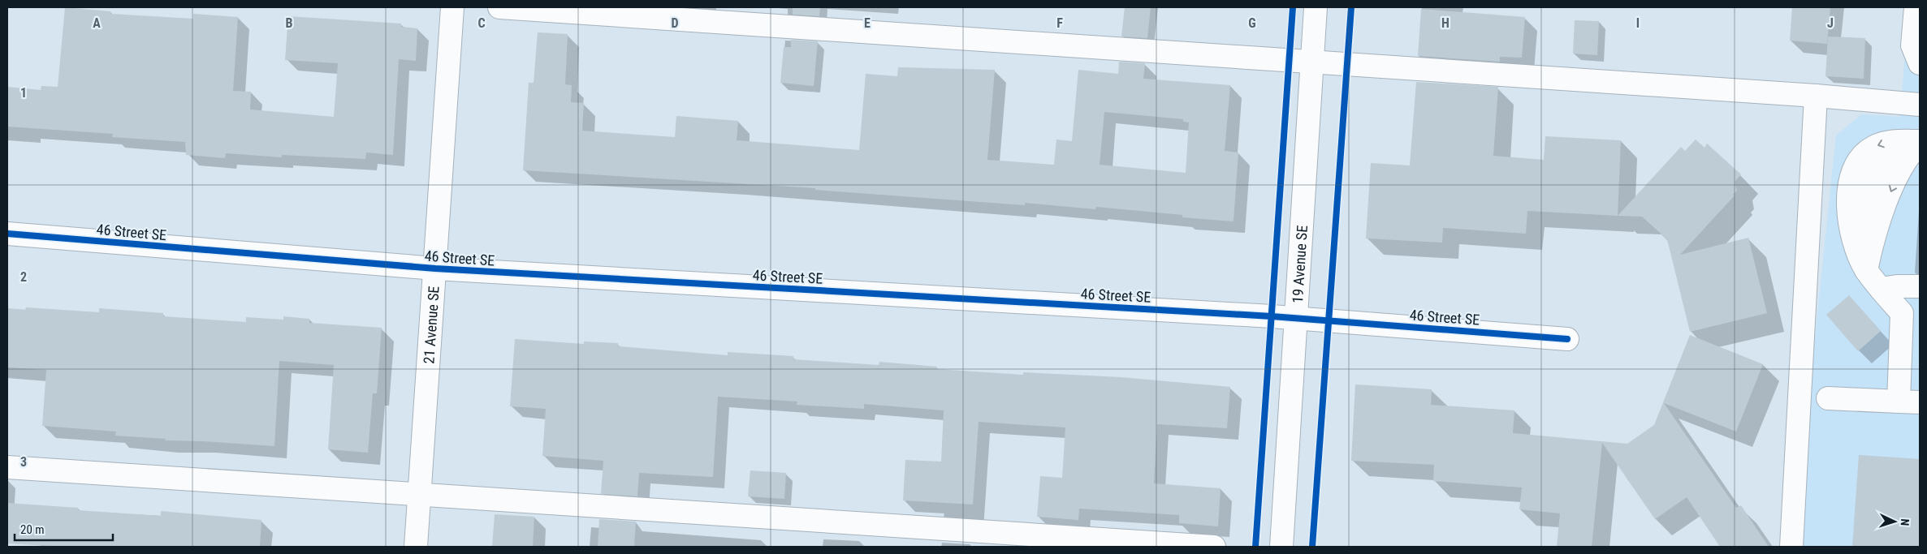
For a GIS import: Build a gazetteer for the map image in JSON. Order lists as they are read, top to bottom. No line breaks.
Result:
{"streets":{"street":["46 Street SE","19 Avenue SE","21 Avenue SE"]},"crossings":[["46 Street SE","19 Avenue SE"],["46 Street SE","21 Avenue SE"]],"scale_bar":"20 m","north":"right","grid":{"columns":["A","B","C","D","E","F","G","H","I","J"],"rows":["1","2","3"]}}
